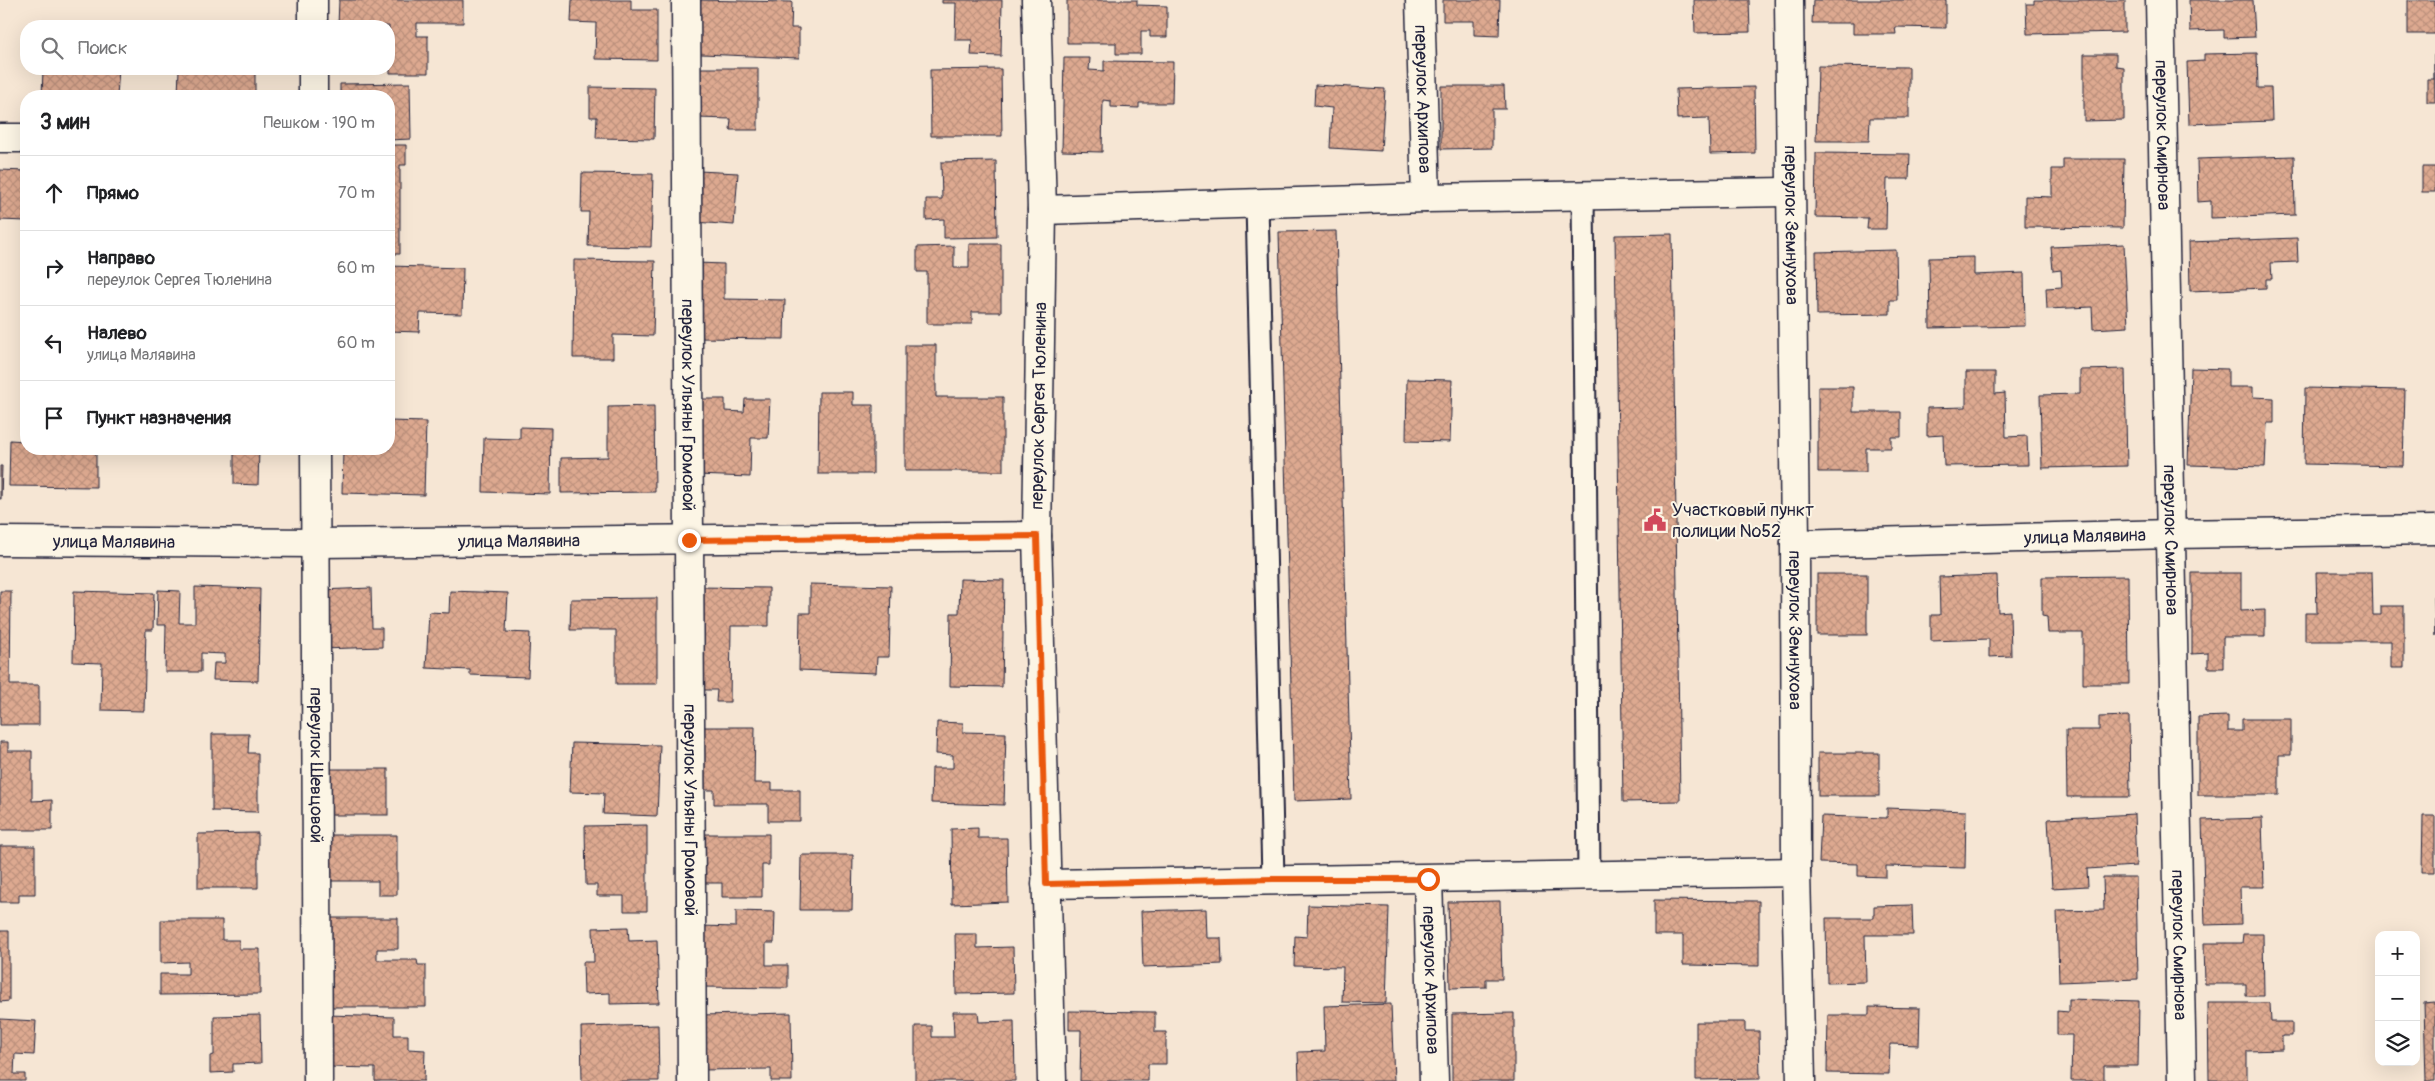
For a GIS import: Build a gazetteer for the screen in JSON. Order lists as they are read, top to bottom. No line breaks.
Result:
{"streets":{"street":["переулок Архипова","переулок Смирнова","переулок Земнухова","переулок Ульяны Громовой","переулок Сергея Тюленина","улица Малявина","переулок Шевцовой"]},"crossings":[["переулок Смирнова","улица Малявина"],["переулок Земнухова","улица Малявина"],["переулок Ульяны Громовой","улица Малявина"],["переулок Сергея Тюленина","улица Малявина"],["улица Малявина","переулок Шевцовой"]],"places":{"public building":["Участковый пункт полиции №52"]},"page":{"search":"Поиск","heading":["3 мин","Пешком · 190 m"],"list":[["Прямо","70 m"],["Направо","переулок Сергея Тюленина","60 m"],["Налево","улица Малявина","60 m"],"Пункт назначения"],"map_buttons":["+","−"]}}
